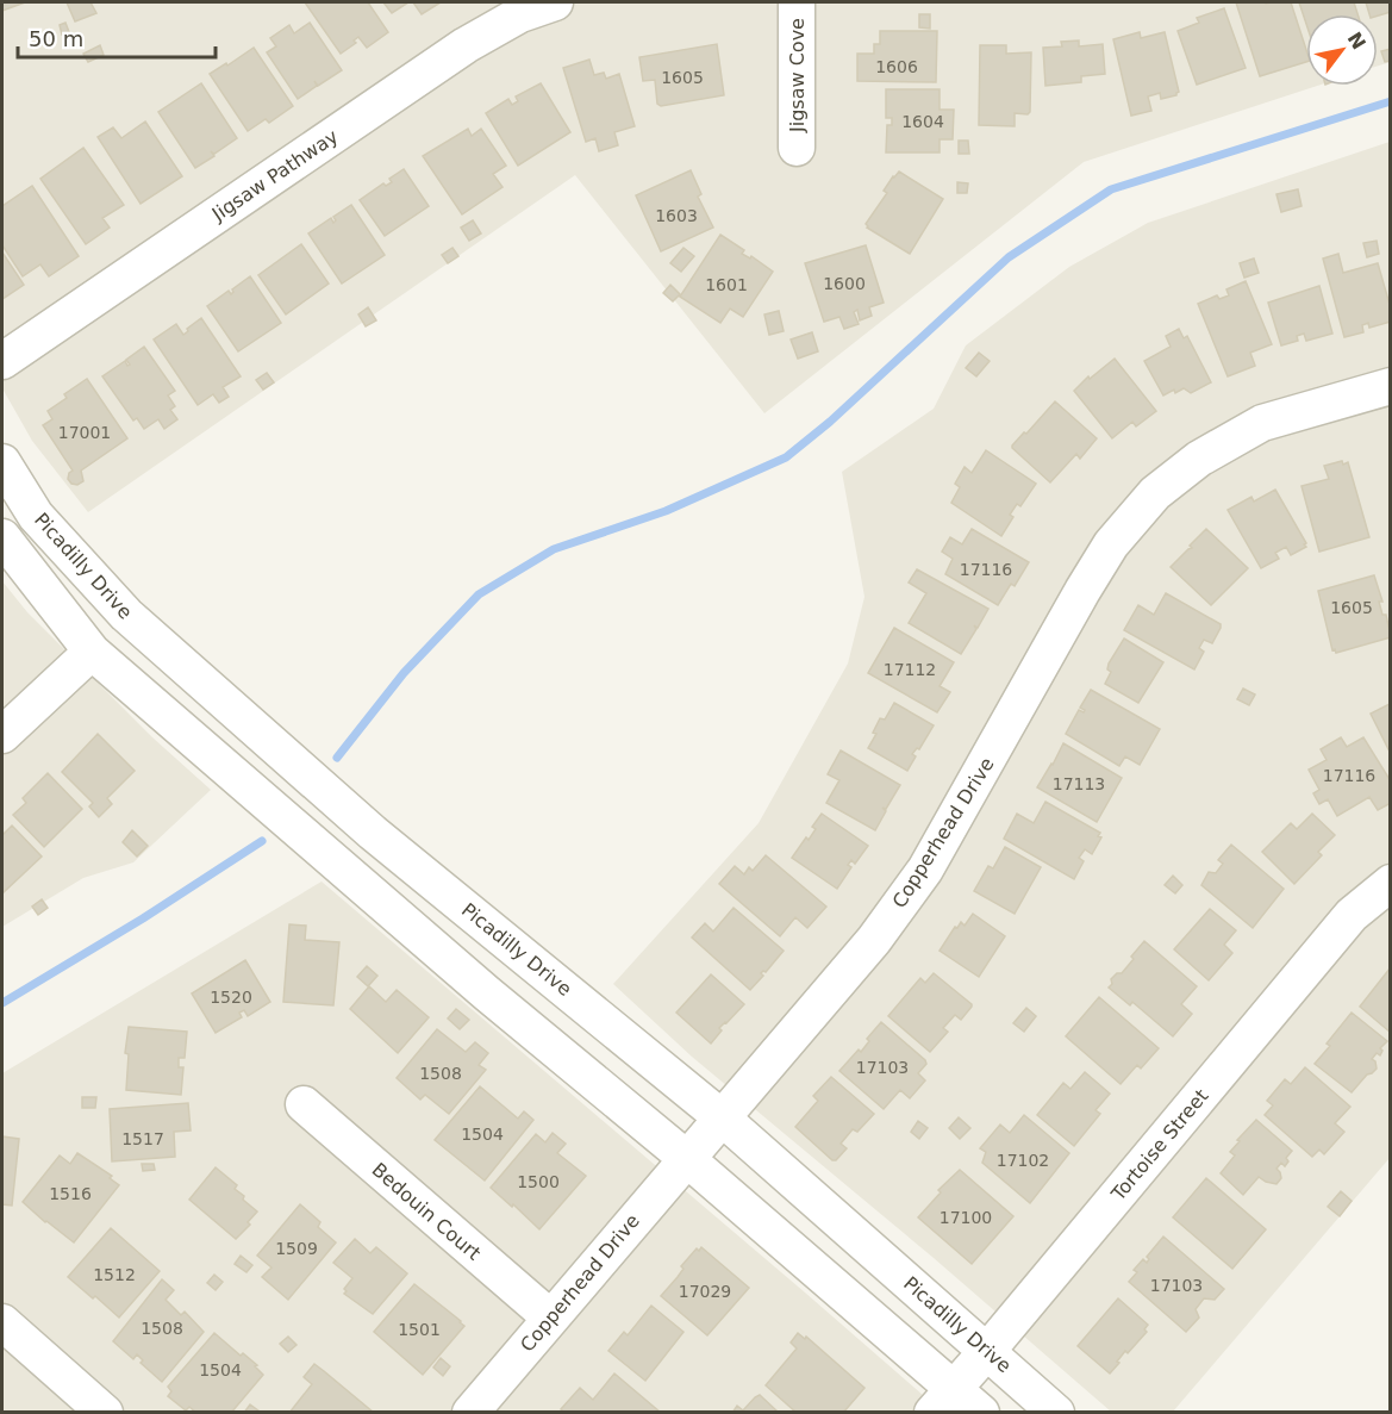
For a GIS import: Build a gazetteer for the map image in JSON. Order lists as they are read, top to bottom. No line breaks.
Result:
{"streets":{"street":["Jigsaw Cove","Jigsaw Pathway","Picadilly Drive","Copperhead Drive","Tortoise Street","Bedouin Court"]},"crossings":[["Picadilly Drive","Copperhead Drive"],["Picadilly Drive","Tortoise Street"],["Copperhead Drive","Bedouin Court"]],"house_numbers":["1606","1605","1604","1603","1600","1601","17001","17116","1605","17112","17116","17113","1520","17103","1508","1504","1517","17102","1500","1516","17100","1509","1512","17103","17029","1508","1501","1504"],"scale_bar":"50 m","north":"top right"}
